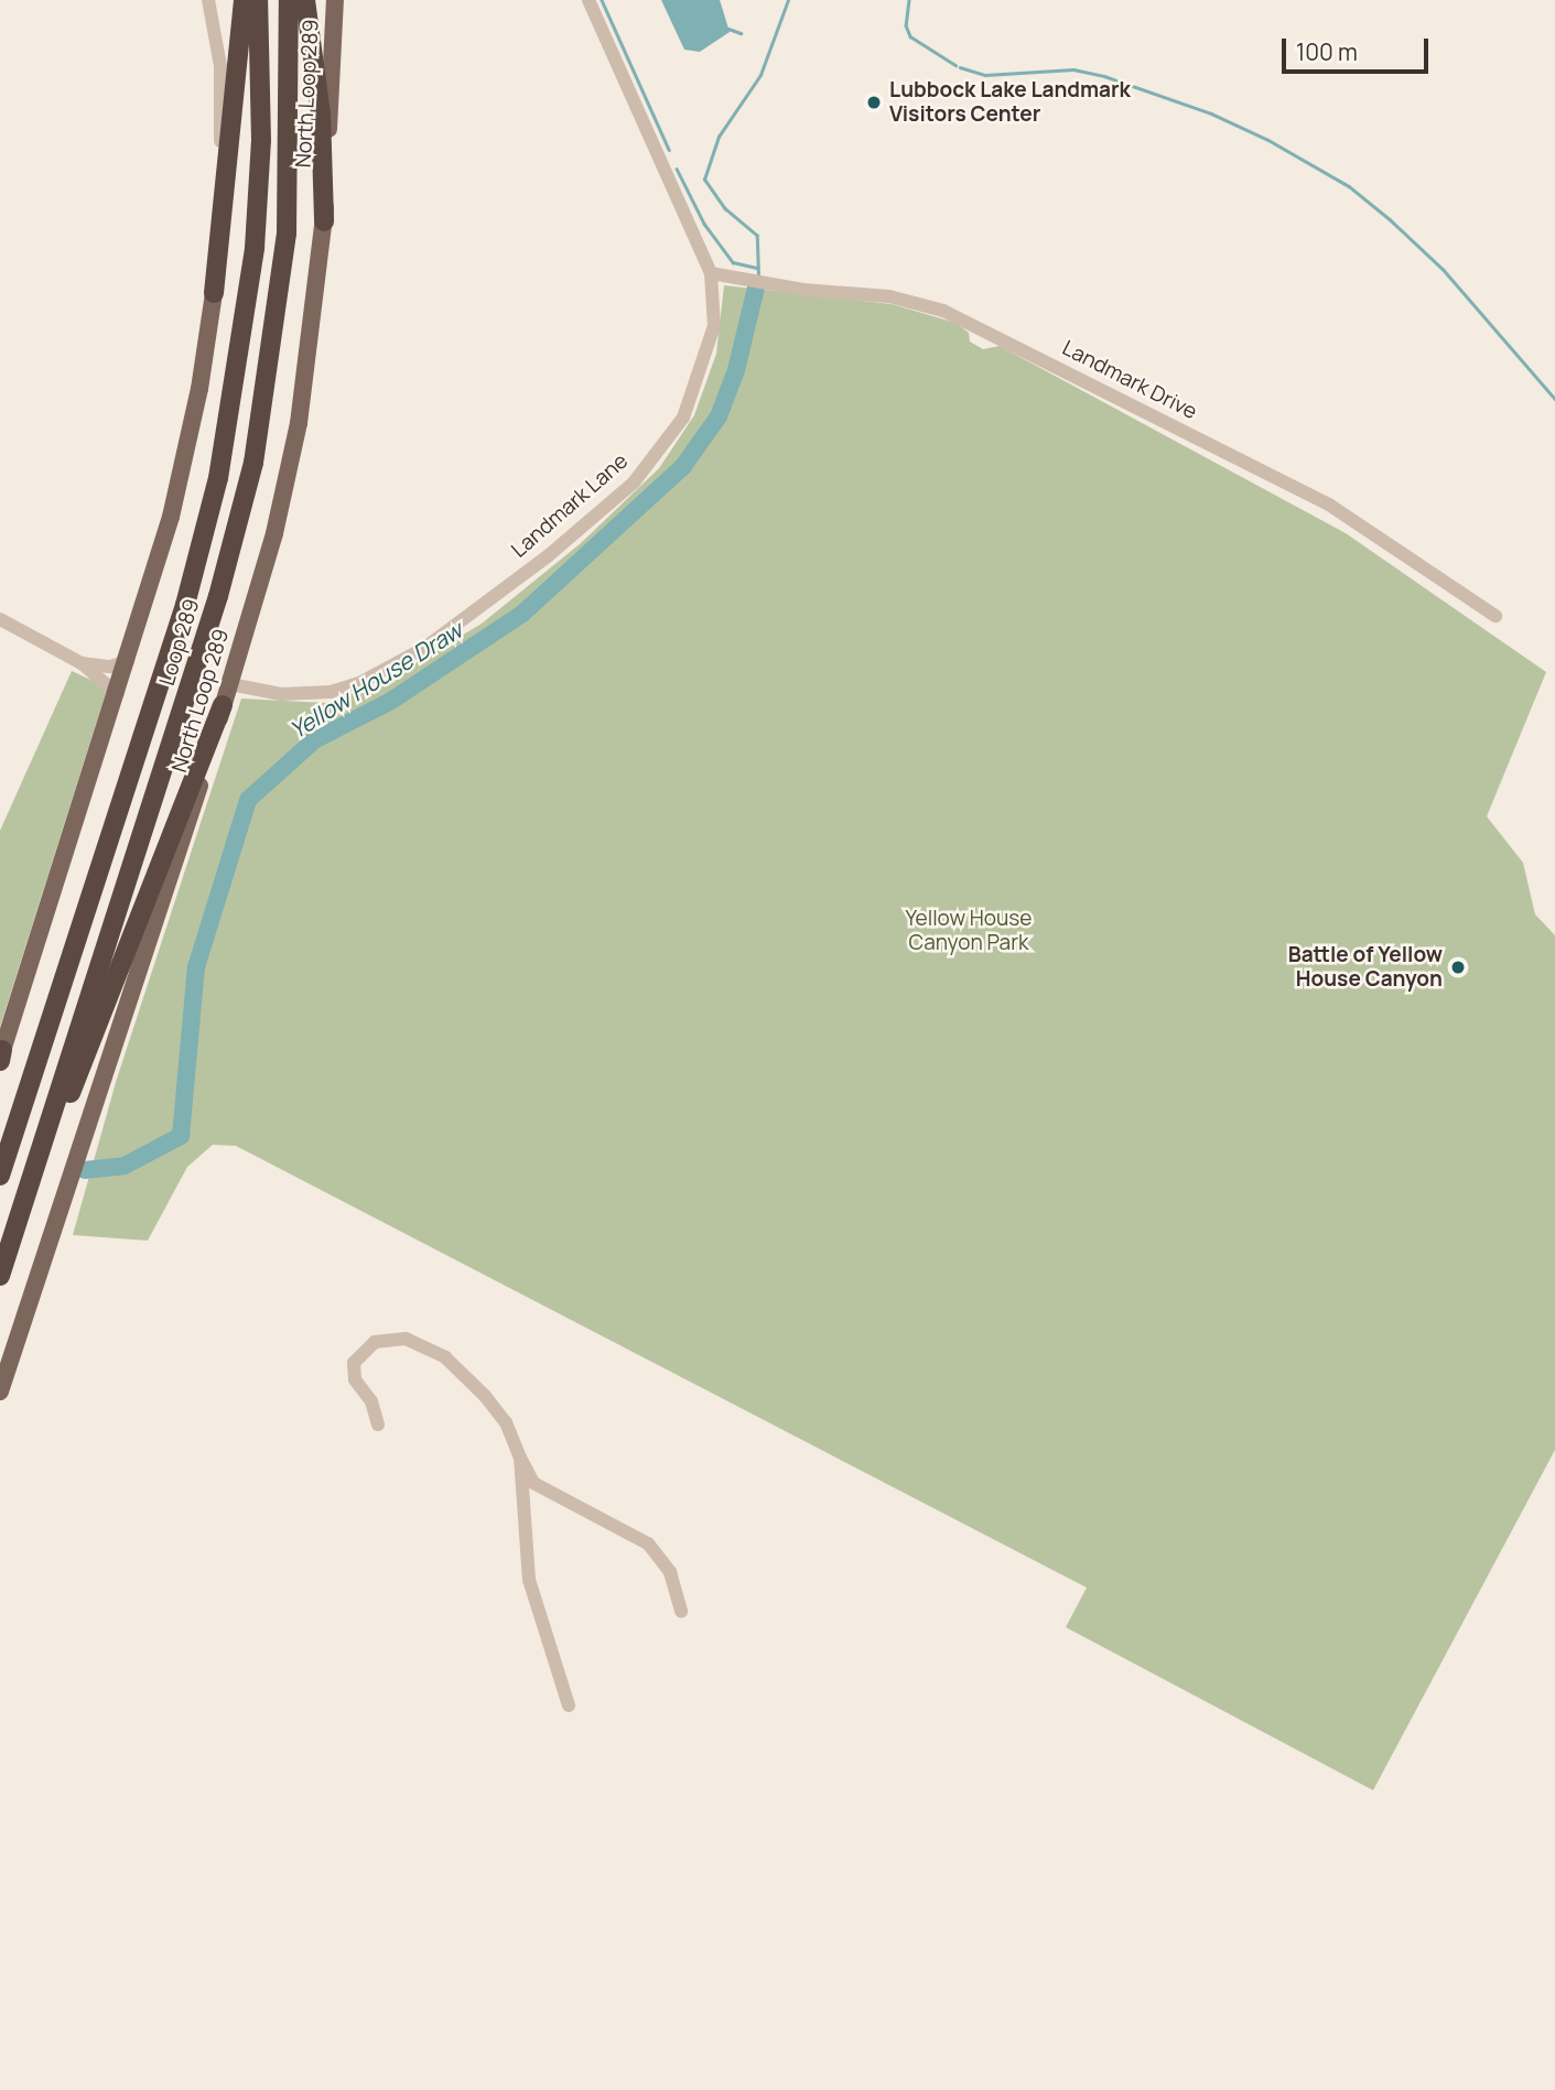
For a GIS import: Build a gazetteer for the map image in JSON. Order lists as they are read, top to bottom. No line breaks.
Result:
{"streets":{"highway":["Loop 289"],"main road":["North Loop 289"],"street":["Landmark Drive","Landmark Lane"]},"crossings":[["North Loop 289","Landmark Lane"],["Landmark Drive","Landmark Lane"]],"water":["Yellow House Draw"],"parks":["Yellow House Canyon Park"],"places":["Lubbock Lake Landmark Visitors Center","Battle of Yellow House Canyon"],"scale_bar":"100 m"}
